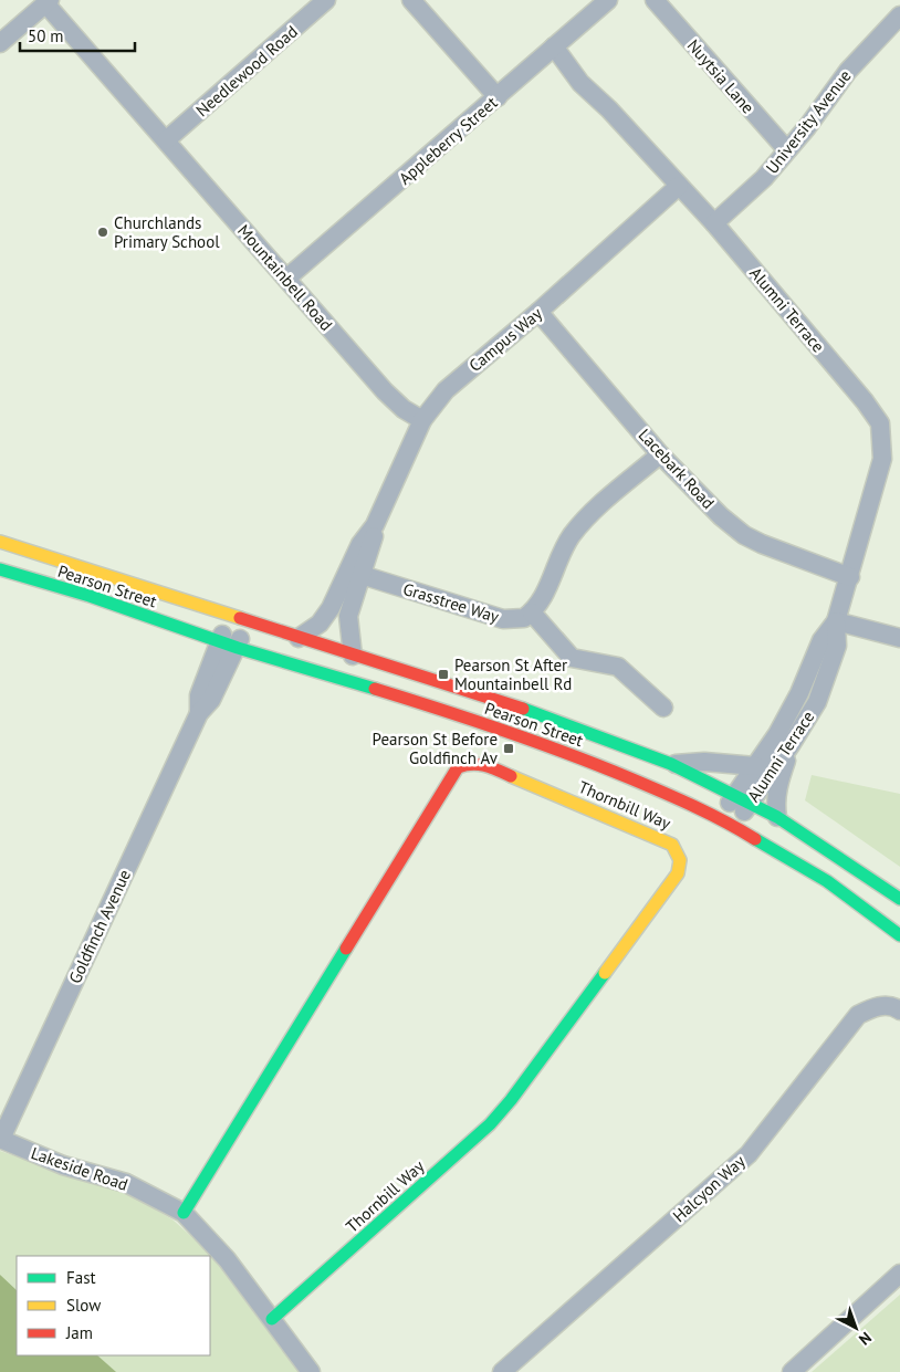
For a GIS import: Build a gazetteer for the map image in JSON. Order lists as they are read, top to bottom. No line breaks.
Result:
{"streets":{"main road":["Pearson Street","Thornbill Way"],"street":["Needlewood Road","Nuytsia Lane","University Avenue","Appleberry Street","Mountainbell Road","Alumni Terrace","Campus Way","Lacebark Road","Grasstree Way","Goldfinch Avenue","Lakeside Road","Halcyon Way"]},"crossings":[["Needlewood Road","Mountainbell Road"],["Nuytsia Lane","University Avenue"],["University Avenue","Alumni Terrace"],["Appleberry Street","Mountainbell Road"],["Appleberry Street","Alumni Terrace"],["Mountainbell Road","Campus Way"],["Alumni Terrace","Campus Way"],["Alumni Terrace","Lacebark Road"],["Alumni Terrace","Pearson Street"],["Campus Way","Lacebark Road"],["Campus Way","Pearson Street"],["Campus Way","Grasstree Way"],["Pearson Street","Goldfinch Avenue"],["Thornbill Way","Lakeside Road"],["Goldfinch Avenue","Lakeside Road"]],"places":{"other":["Churchlands Primary School"],"transit":["Pearson St After Mountainbell Rd","Pearson St Before Goldfinch Av"]},"legend":["Fast","Slow","Jam"],"scale_bar":"50 m","north":"bottom right"}
